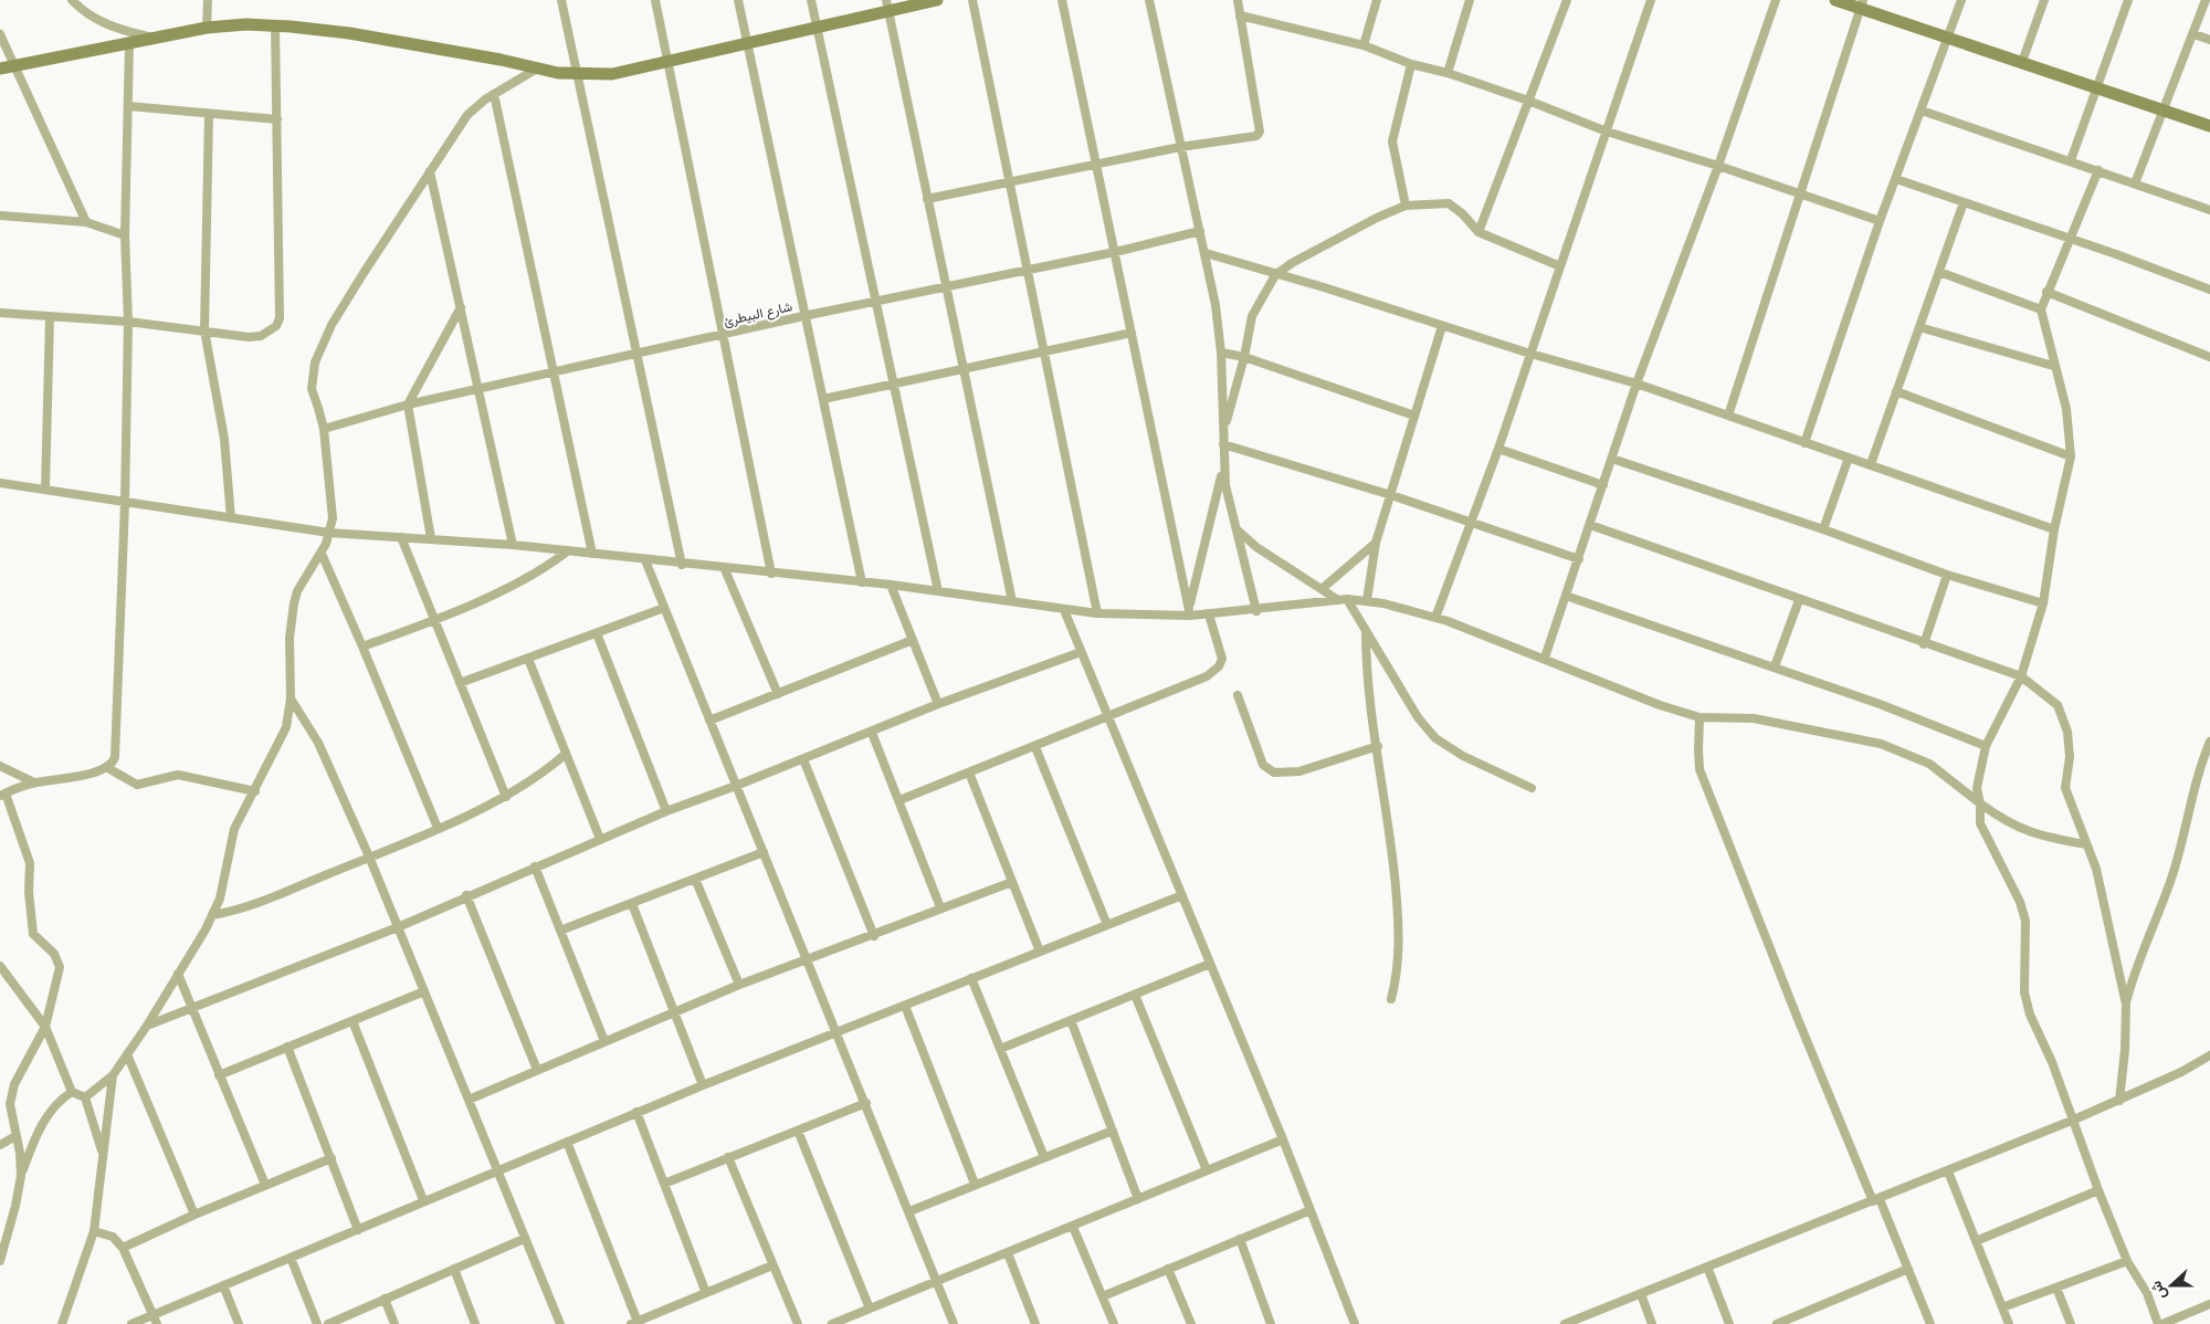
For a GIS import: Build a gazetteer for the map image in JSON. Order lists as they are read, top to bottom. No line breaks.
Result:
{"streets":{"street":["شارع البيطرئ"]},"north":"left"}
